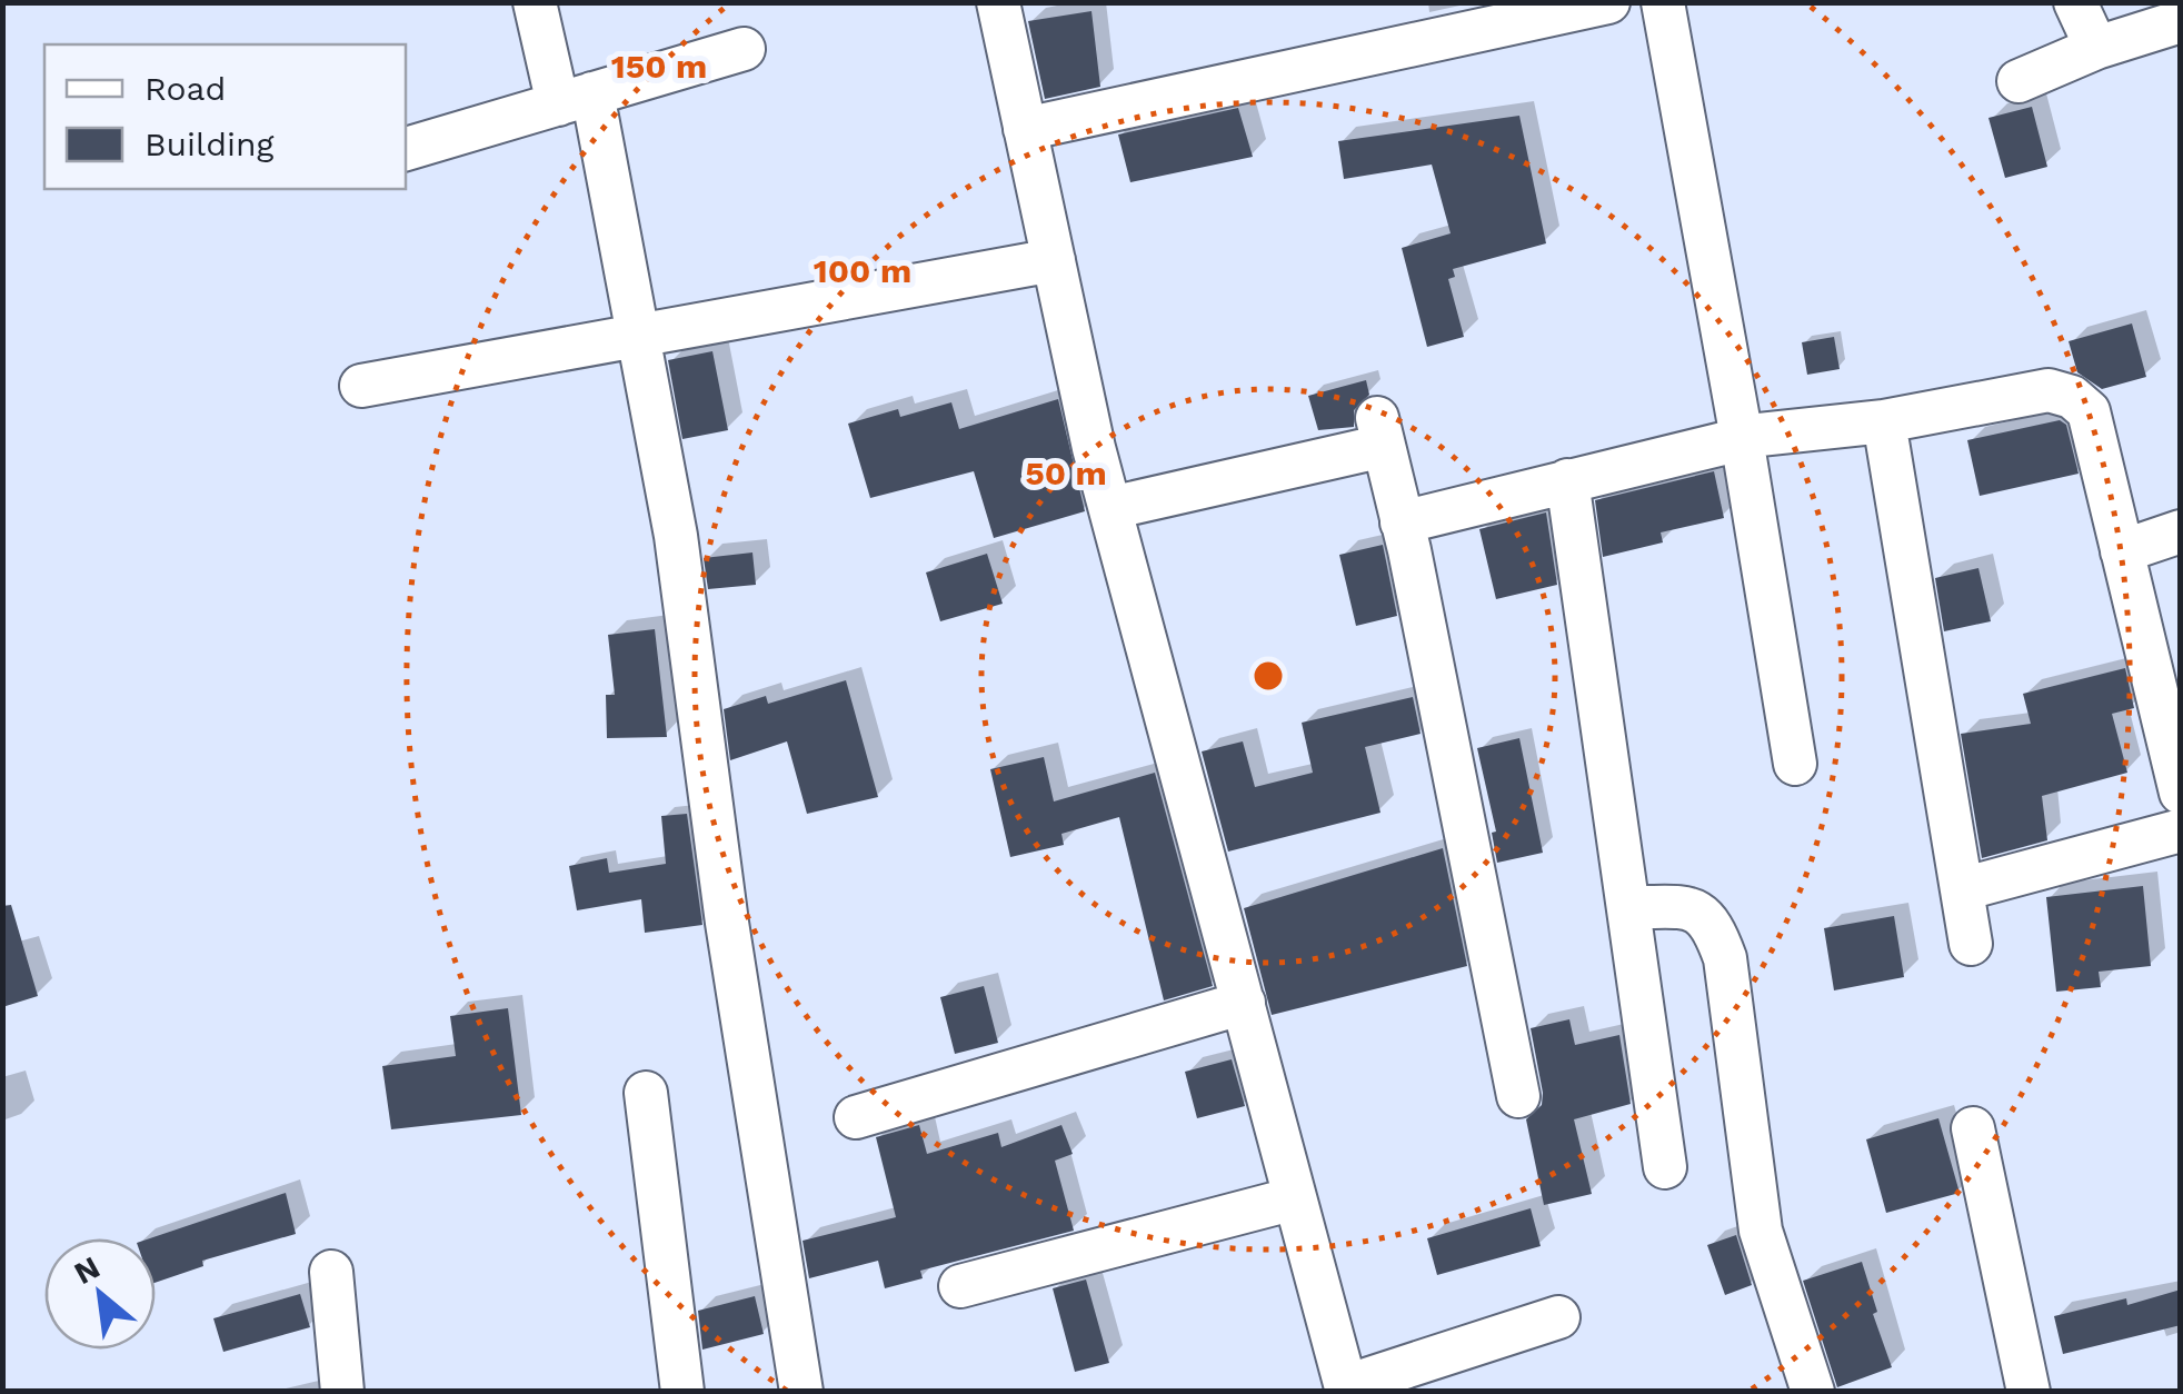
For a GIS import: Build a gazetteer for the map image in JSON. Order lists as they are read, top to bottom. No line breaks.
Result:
{"legend":["Road","Building"],"north":"top left","rings":["150 m","100 m","50 m"]}
